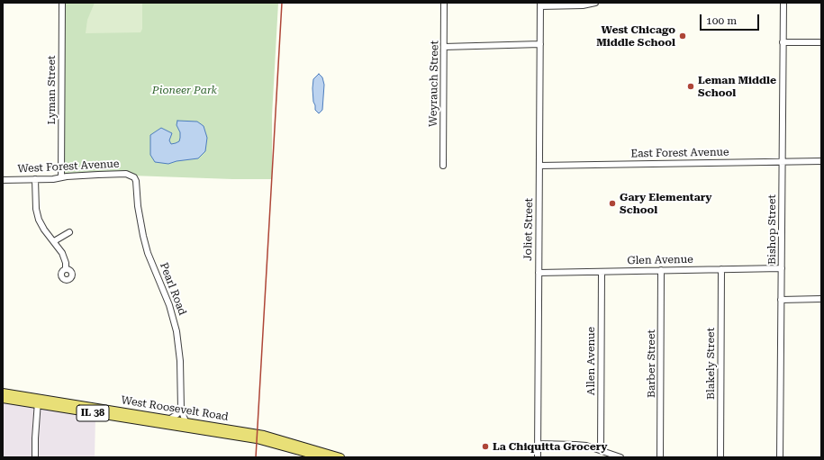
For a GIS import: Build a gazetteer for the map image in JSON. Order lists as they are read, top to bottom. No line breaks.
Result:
{"streets":{"main road":["West Roosevelt Road","IL 38"],"street":["Weyrauch Street","Lyman Street","East Forest Avenue","West Forest Avenue","Joliet Street","Bishop Street","Glen Avenue","Pearl Road","Allen Avenue","Barber Street","Blakely Street"]},"crossings":[["Lyman Street","West Forest Avenue"],["East Forest Avenue","Joliet Street"],["East Forest Avenue","Bishop Street"],["West Forest Avenue","Pearl Road"],["Joliet Street","Glen Avenue"],["Bishop Street","Glen Avenue"],["Glen Avenue","Allen Avenue"],["Glen Avenue","Barber Street"],["Glen Avenue","Blakely Street"],["Pearl Road","West Roosevelt Road"]],"parks":["Pioneer Park"],"places":["West Chicago Middle School","Leman Middle School","Gary Elementary School","La Chiquitta Grocery"],"scale_bar":"100 m"}
